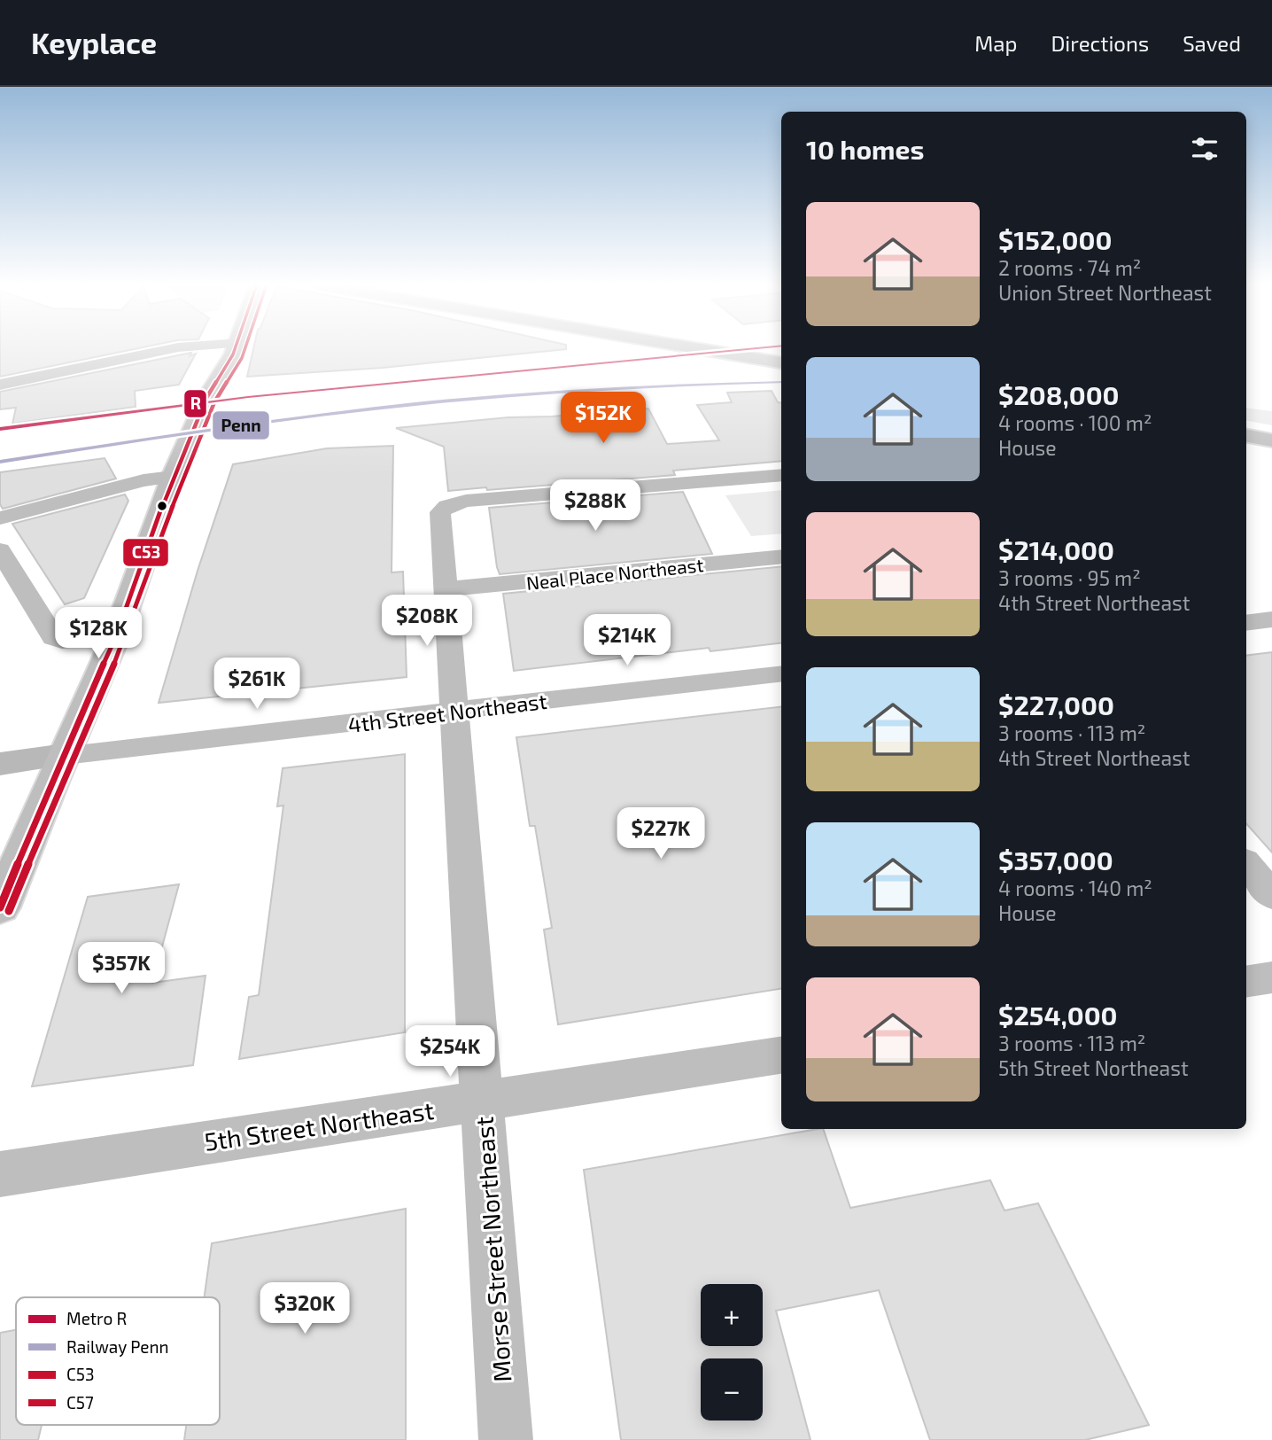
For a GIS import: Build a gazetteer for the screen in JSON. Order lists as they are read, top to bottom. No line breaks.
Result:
{"streets":{"street":["Neal Place Northeast","4th Street Northeast","5th Street Northeast","Morse Street Northeast"]},"crossings":[["Neal Place Northeast","Morse Street Northeast"],["4th Street Northeast","Morse Street Northeast"],["5th Street Northeast","Morse Street Northeast"]],"lines":["metro line R","transit line C53","transit line C57","rail line Penn"],"legend":["Metro R","Railway Penn","C53","C57"],"page":{"header":"Keyplace","nav":["Map","Directions","Saved"],"heading":"10 homes","list":[{"name":"$152,000","note":"2 rooms · 74 m² · Union Street Northeast"},{"name":"$208,000","note":"4 rooms · 100 m² · House"},{"name":"$214,000","note":"3 rooms · 95 m² · 4th Street Northeast"},{"name":"$227,000","note":"3 rooms · 113 m² · 4th Street Northeast"},{"name":"$357,000","note":"4 rooms · 140 m² · House"},{"name":"$254,000","note":"3 rooms · 113 m² · 5th Street Northeast"}],"price":["$152K","$288K","$208K","$128K","$214K","$261K","$227K","$357K","$254K","$320K"],"map_buttons":["+","−"]}}
